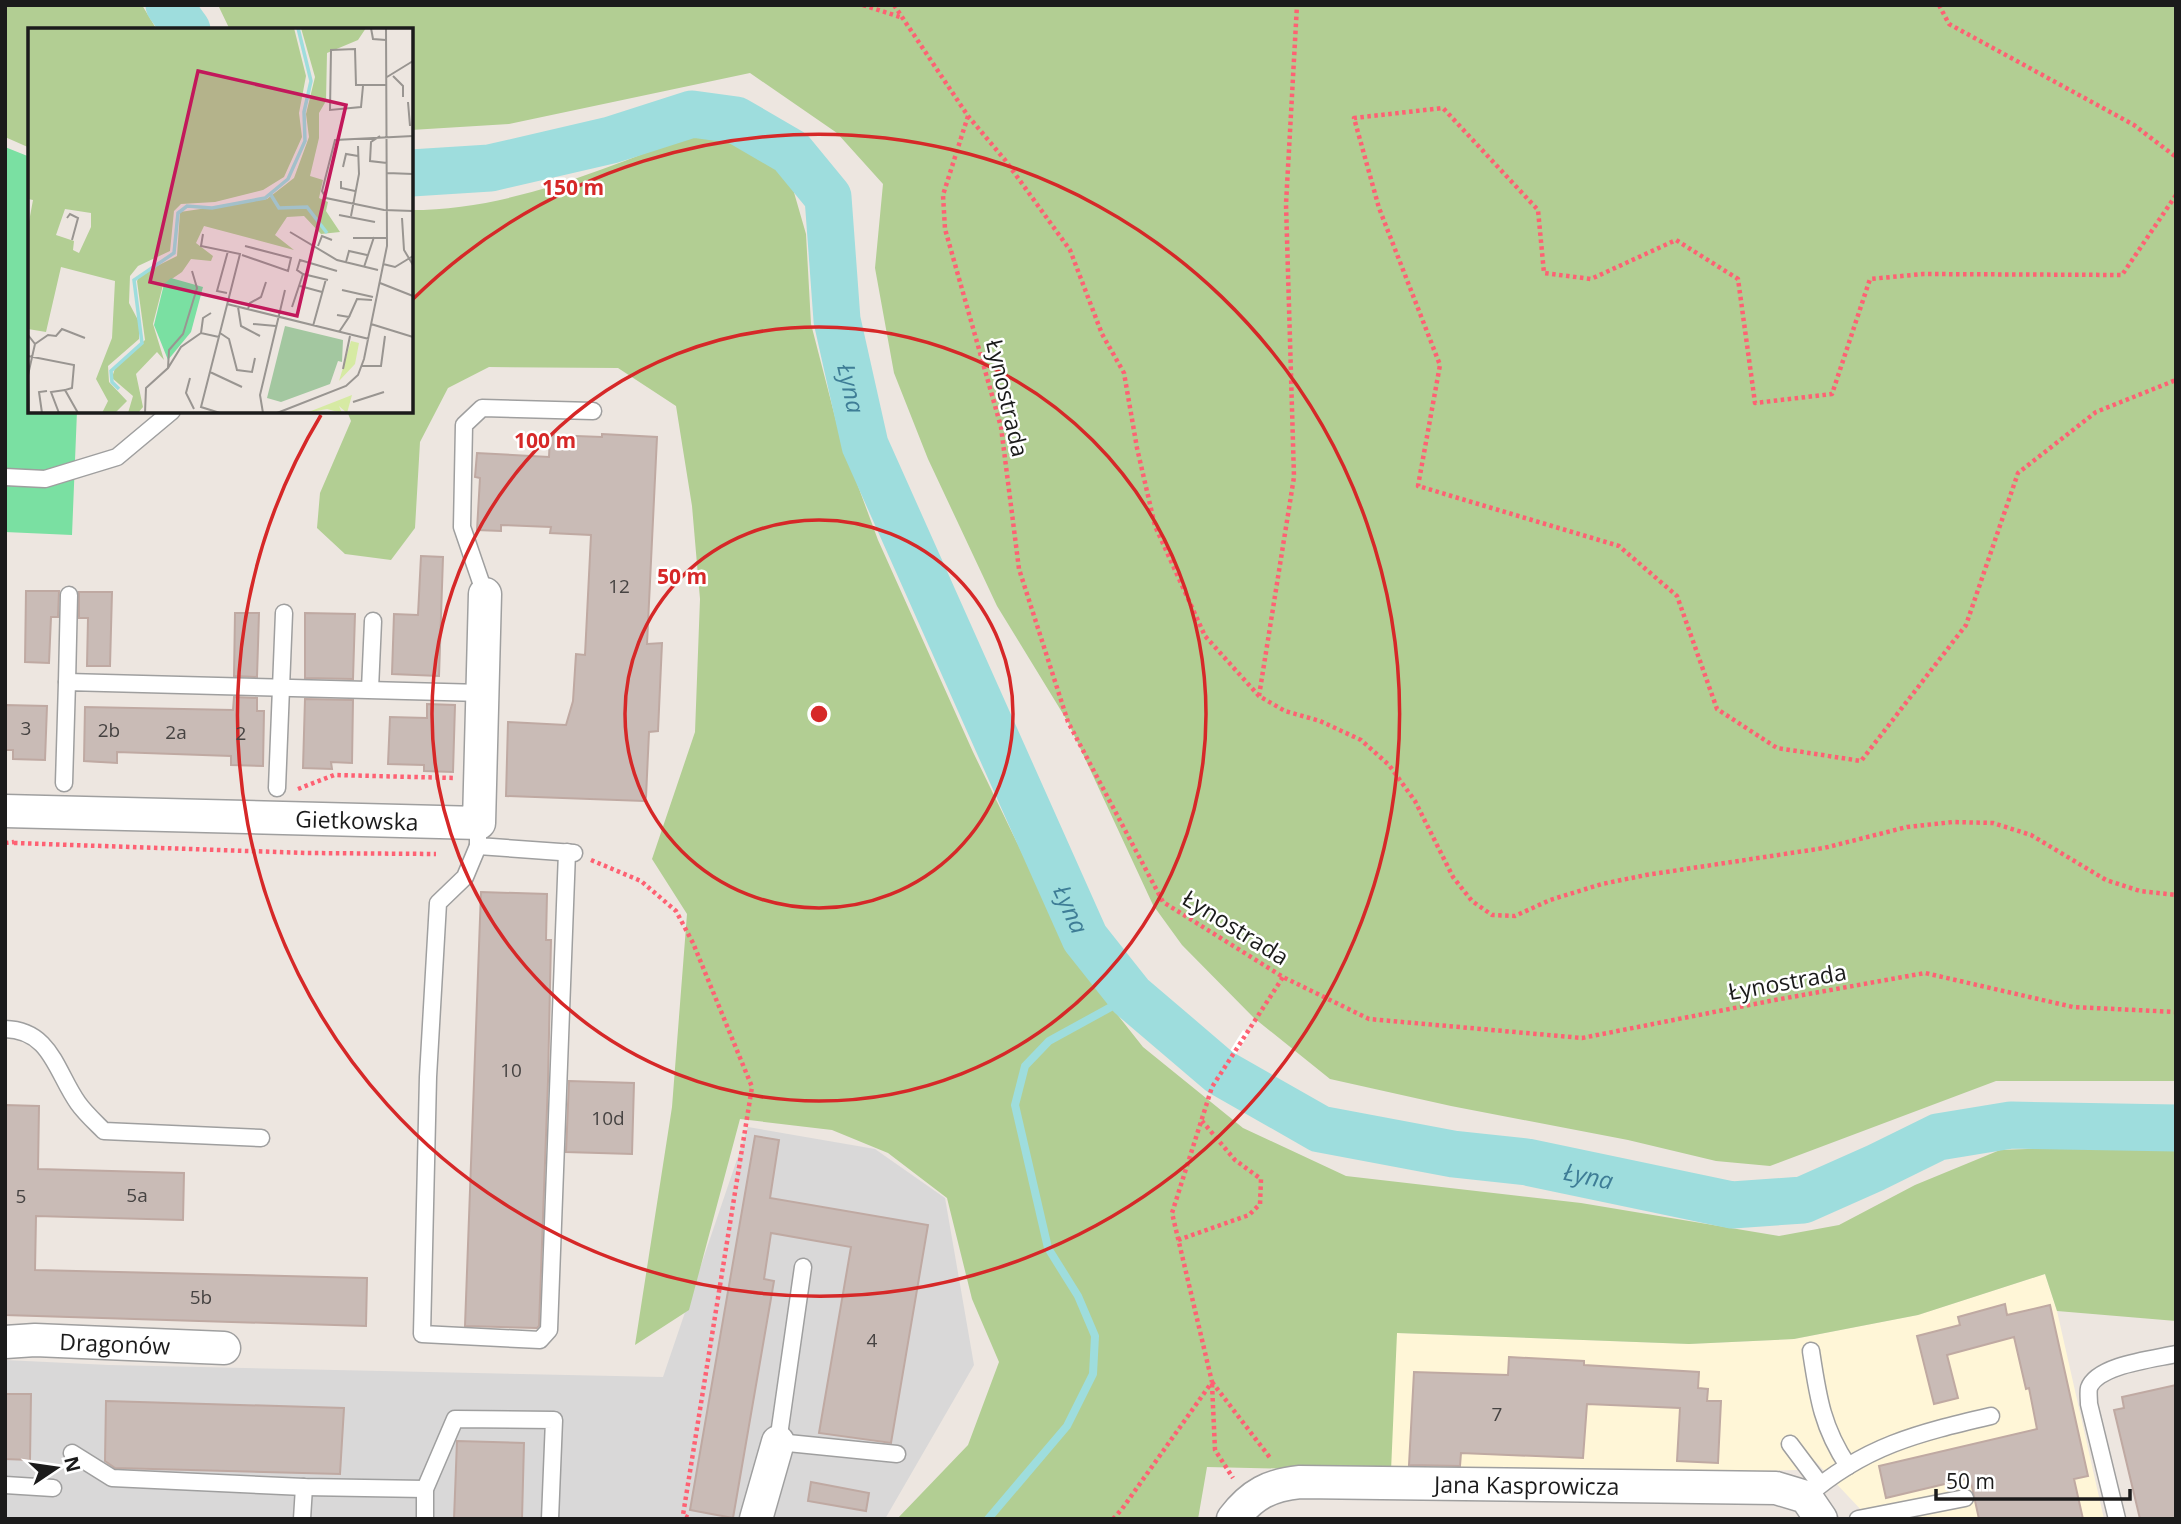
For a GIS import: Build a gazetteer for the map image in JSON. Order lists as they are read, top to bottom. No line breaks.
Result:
{"streets":{"street":["Gietkowska","Dragonów","Jana Kasprowicza"],"path":["Łynostrada"]},"water":["Łyna"],"house_numbers":["12","3","2b","2a","2","10","10d","5a","5","5b","4","7"],"scale_bar":"50 m","north":"right","rings":["150 m","100 m","50 m"]}
